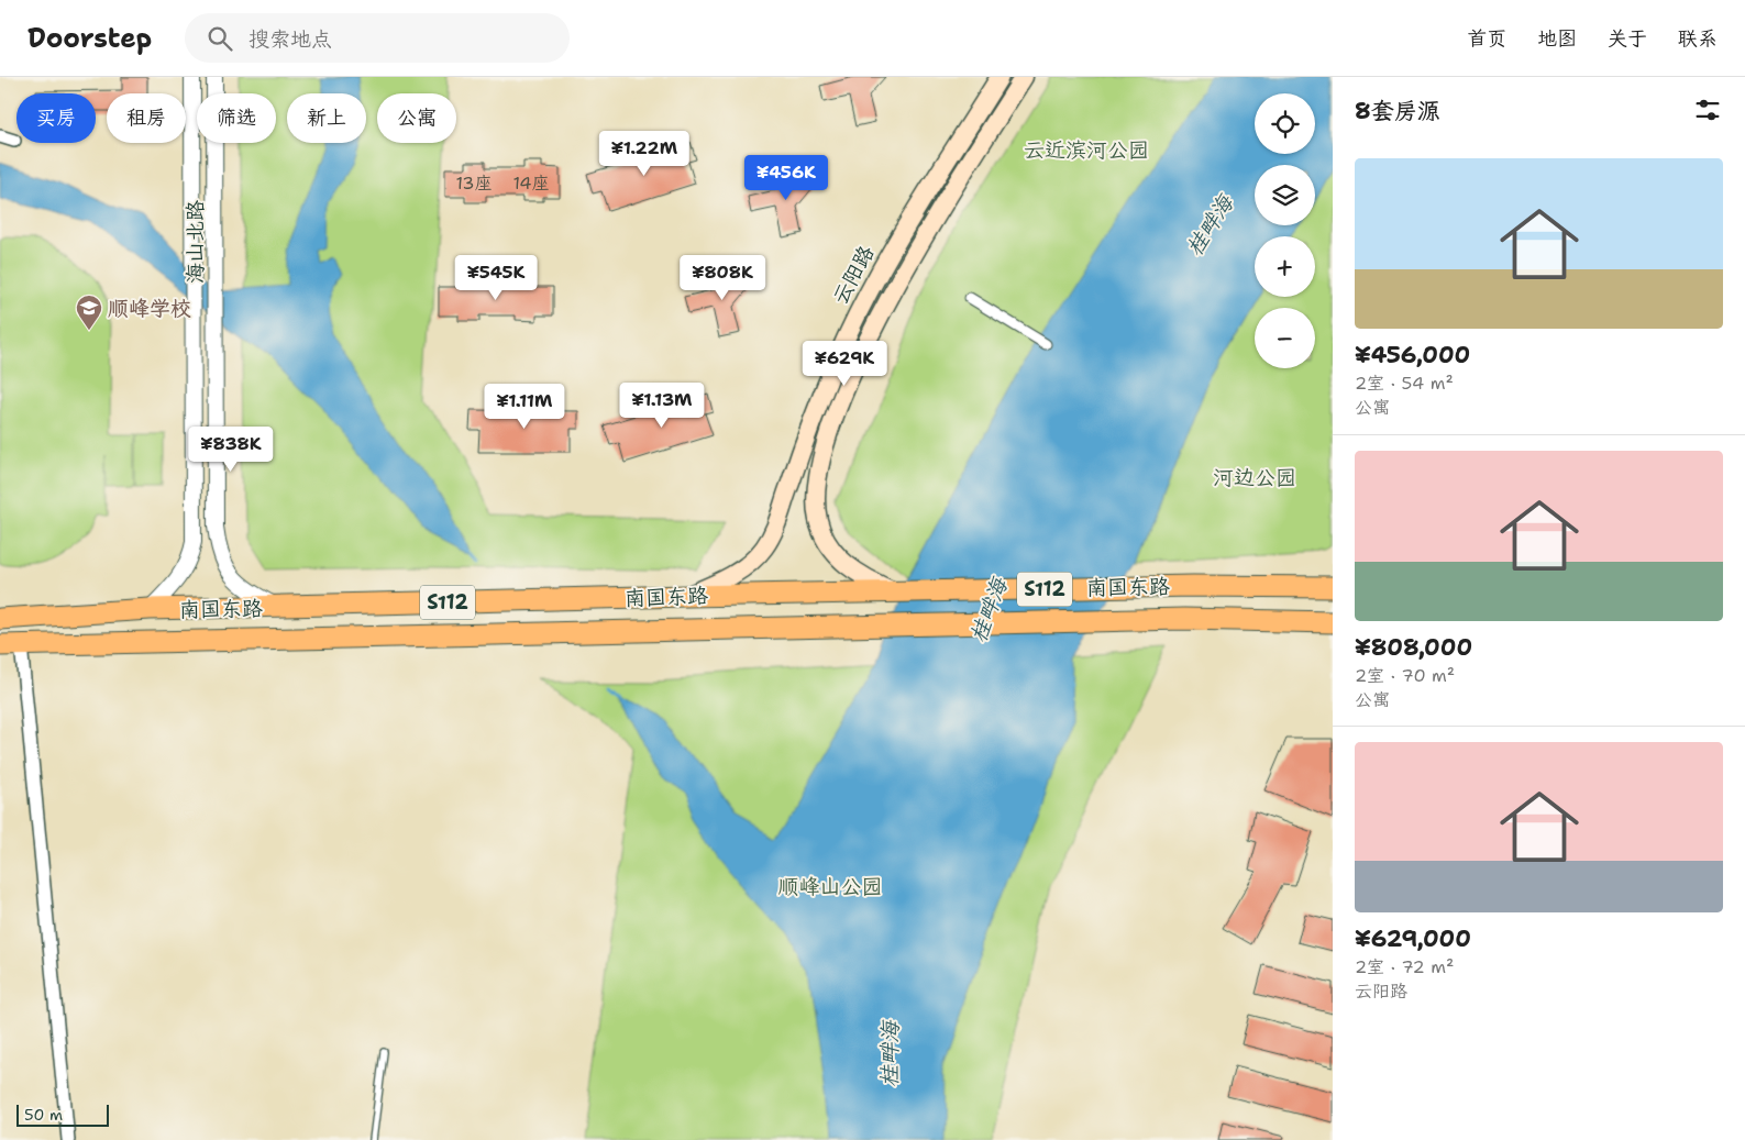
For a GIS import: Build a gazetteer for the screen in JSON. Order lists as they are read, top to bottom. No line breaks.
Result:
{"streets":{"highway":["南国东路","S112"],"main road":["云阳路"],"street":["海山北路"]},"crossings":[["海山北路","南国东路"],["云阳路","南国东路"]],"water":["桂畔海"],"parks":["云近滨河公园","河边公园","顺峰山公园"],"places":{"school or university":["顺峰学校"]},"house_numbers":["13座","14座"],"scale_bar":"50 m","page":{"header":"Doorstep","search":"搜索地点","nav":["首页","地图","关于","联系"],"heading":"8套房源","map_buttons":["+","−"],"chip":["买房","租房","筛选","新上","公寓"],"price":["¥1.22M","¥456K","¥545K","¥808K","¥629K","¥1.13M","¥1.11M","¥838K"],"list":[{"name":"¥456,000","note":"2室 · 54 m² · 公寓"},{"name":"¥808,000","note":"2室 · 70 m² · 公寓"},{"name":"¥629,000","note":"2室 · 72 m² · 云阳路"}],"scale":"50 m"}}
